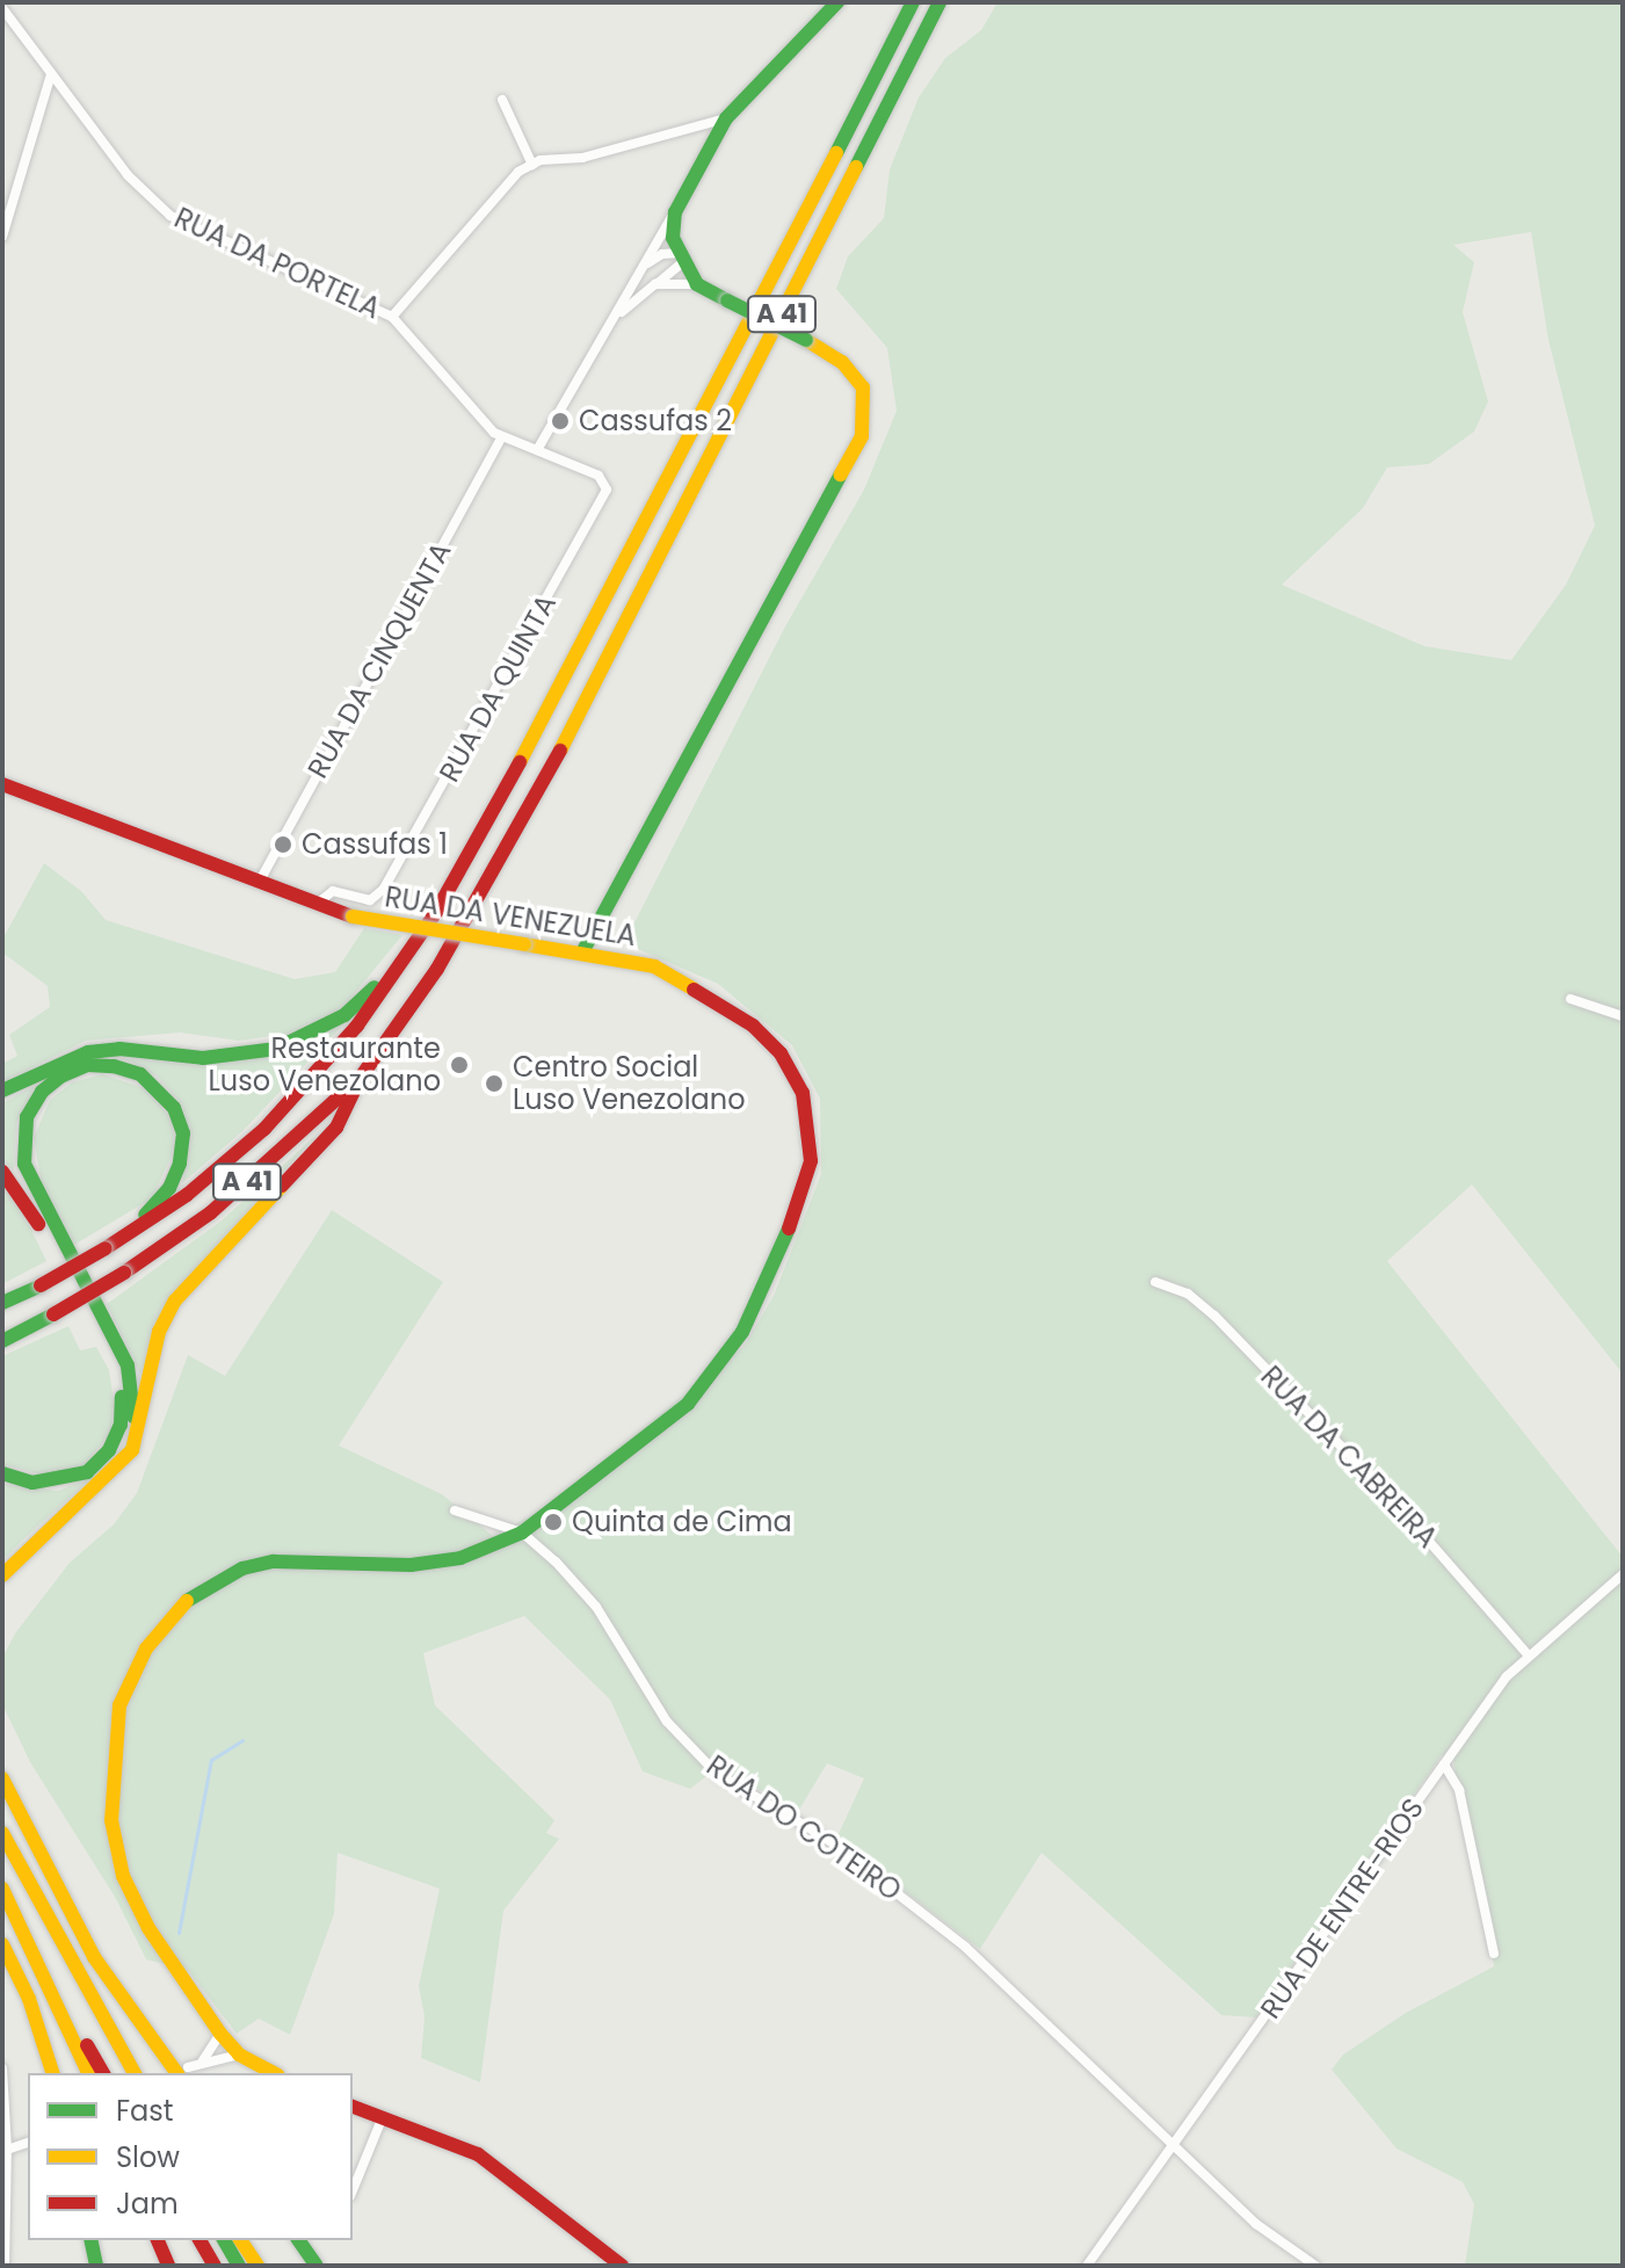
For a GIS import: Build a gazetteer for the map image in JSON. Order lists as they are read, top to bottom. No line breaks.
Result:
{"streets":{"main road":["A 41","RUA DA VENEZUELA"],"street":["RUA DA PORTELA","RUA DA CINQUENTA","RUA DA QUINTA","RUA DA CABREIRA","RUA DO COTEIRO","RUA DE ENTRE-RIOS"]},"crossings":[["RUA DA PORTELA","RUA DA CINQUENTA"],["RUA DA PORTELA","RUA DA QUINTA"],["RUA DA CINQUENTA","RUA DA VENEZUELA"],["RUA DA QUINTA","RUA DA VENEZUELA"],["RUA DA VENEZUELA","RUA DO COTEIRO"],["RUA DA CABREIRA","RUA DE ENTRE-RIOS"],["RUA DO COTEIRO","RUA DE ENTRE-RIOS"]],"places":["Cassufas 2","Cassufas 1","Restaurante Luso Venezolano","Centro Social Luso Venezolano","Quinta de Cima"],"legend":["Fast","Slow","Jam"]}
